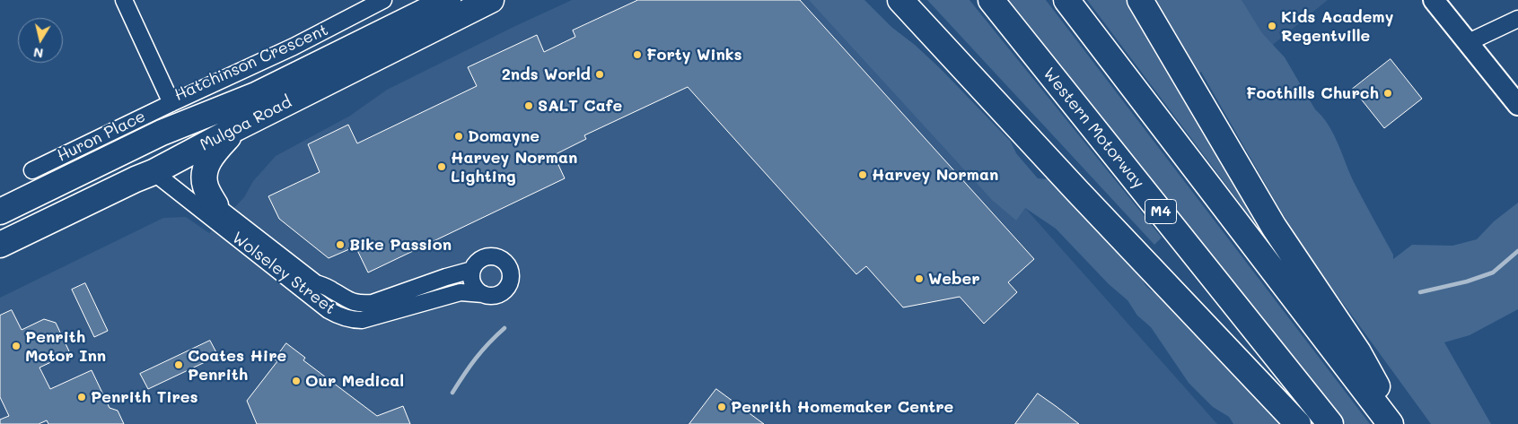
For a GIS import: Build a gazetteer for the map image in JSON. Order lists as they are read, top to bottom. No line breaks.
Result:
{"streets":{"main road":["Mulgoa Road","Western Motorway","M4"],"street":["Hatchinson Crescent","Huron Place","Wolseley Street"]},"crossings":[["Hatchinson Crescent","Huron Place"],["Mulgoa Road","Wolseley Street"]],"places":["Kids Academy Regentville","Forty Winks","2nds World","Foothills Church","SALT Cafe","Domayne","Harvey Norman Lighting","Harvey Norman","Bike Passion","Weber","Penrith Motor Inn","Coates Hire Penrith","Our Medical","Penrith Tires","Penrith Homemaker Centre"],"north":"bottom"}
